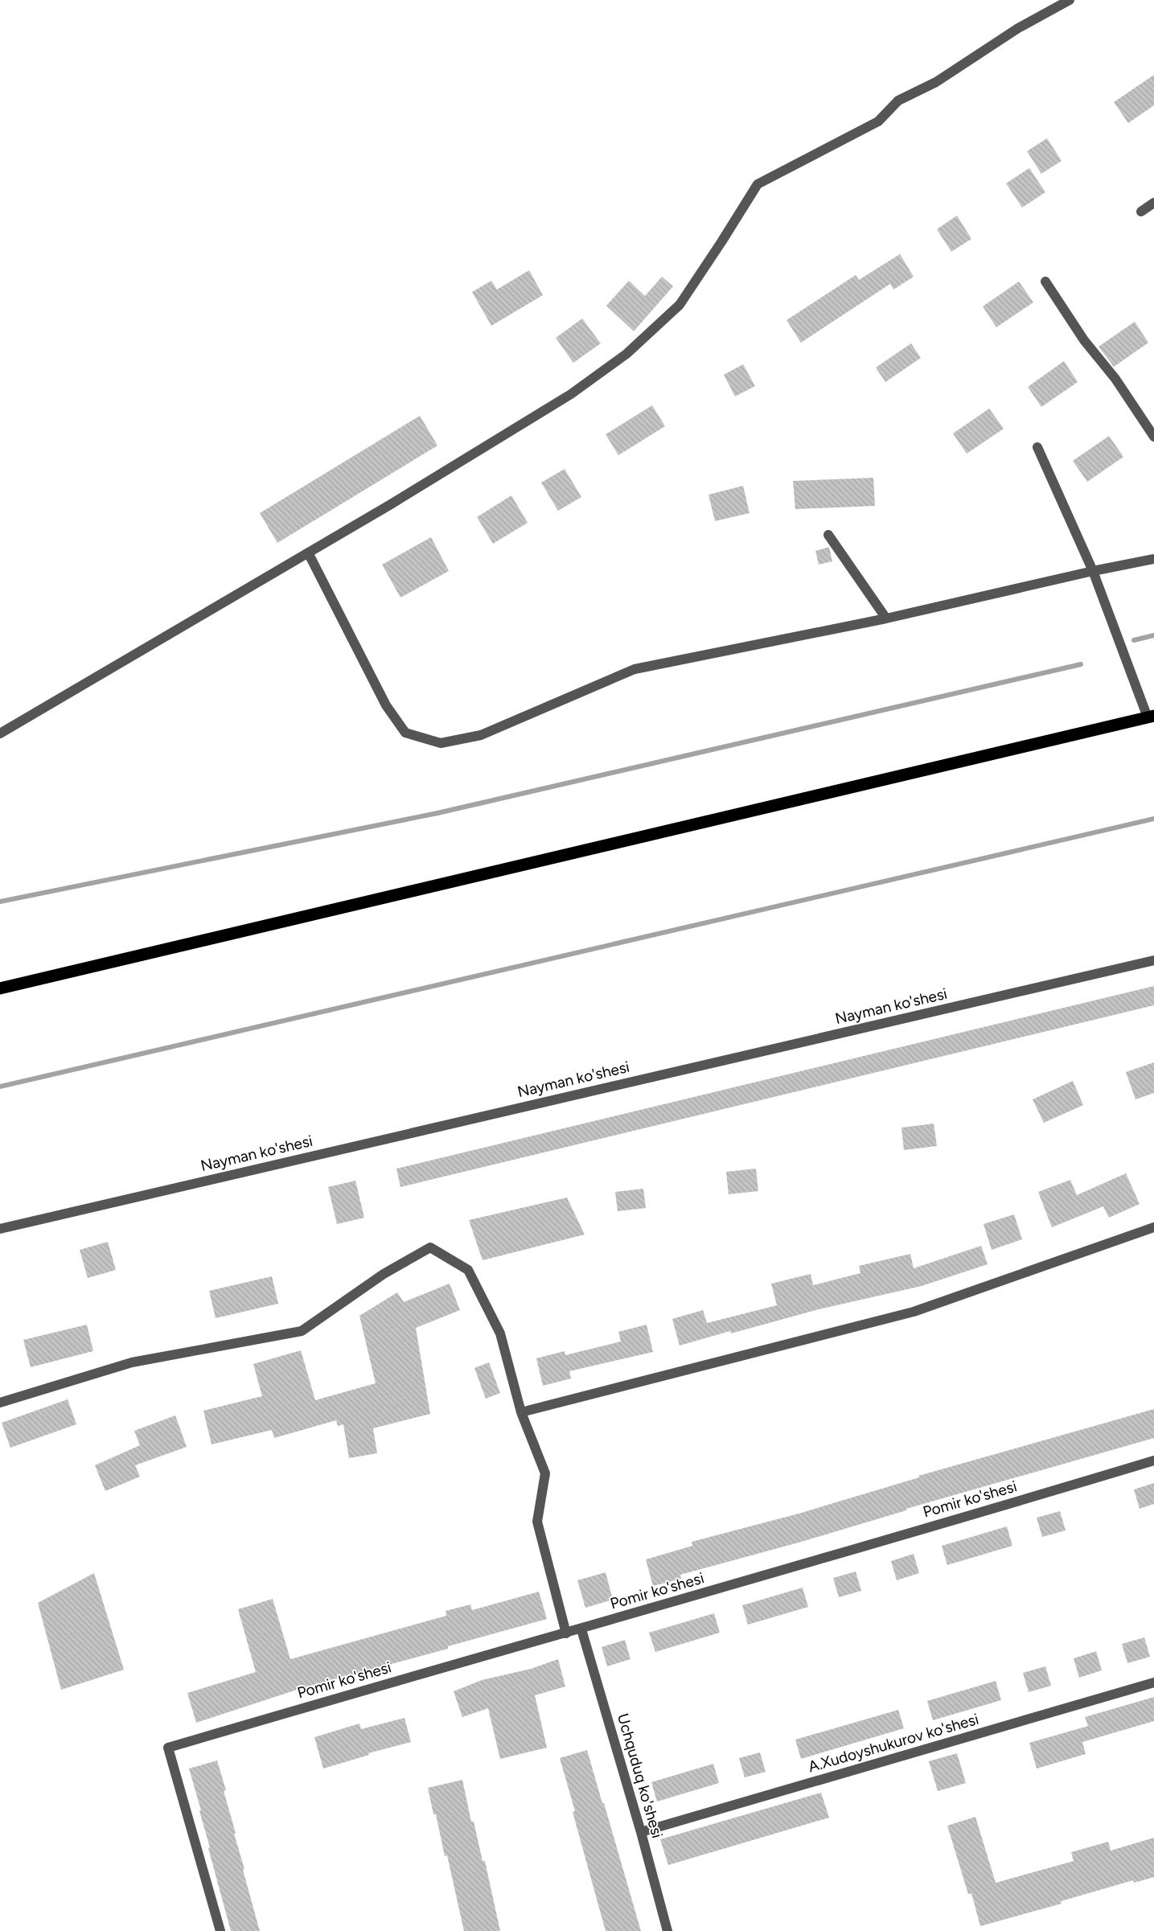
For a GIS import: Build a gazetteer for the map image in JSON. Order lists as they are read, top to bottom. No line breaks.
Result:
{"streets":{"street":["Nayman ko'shesi","Pomir ko'shesi","A.Xudoyshukurov ko'shesi","Uchquduq ko'shesi"]},"crossings":[["Pomir ko'shesi","Uchquduq ko'shesi"],["A.Xudoyshukurov ko'shesi","Uchquduq ko'shesi"]]}
